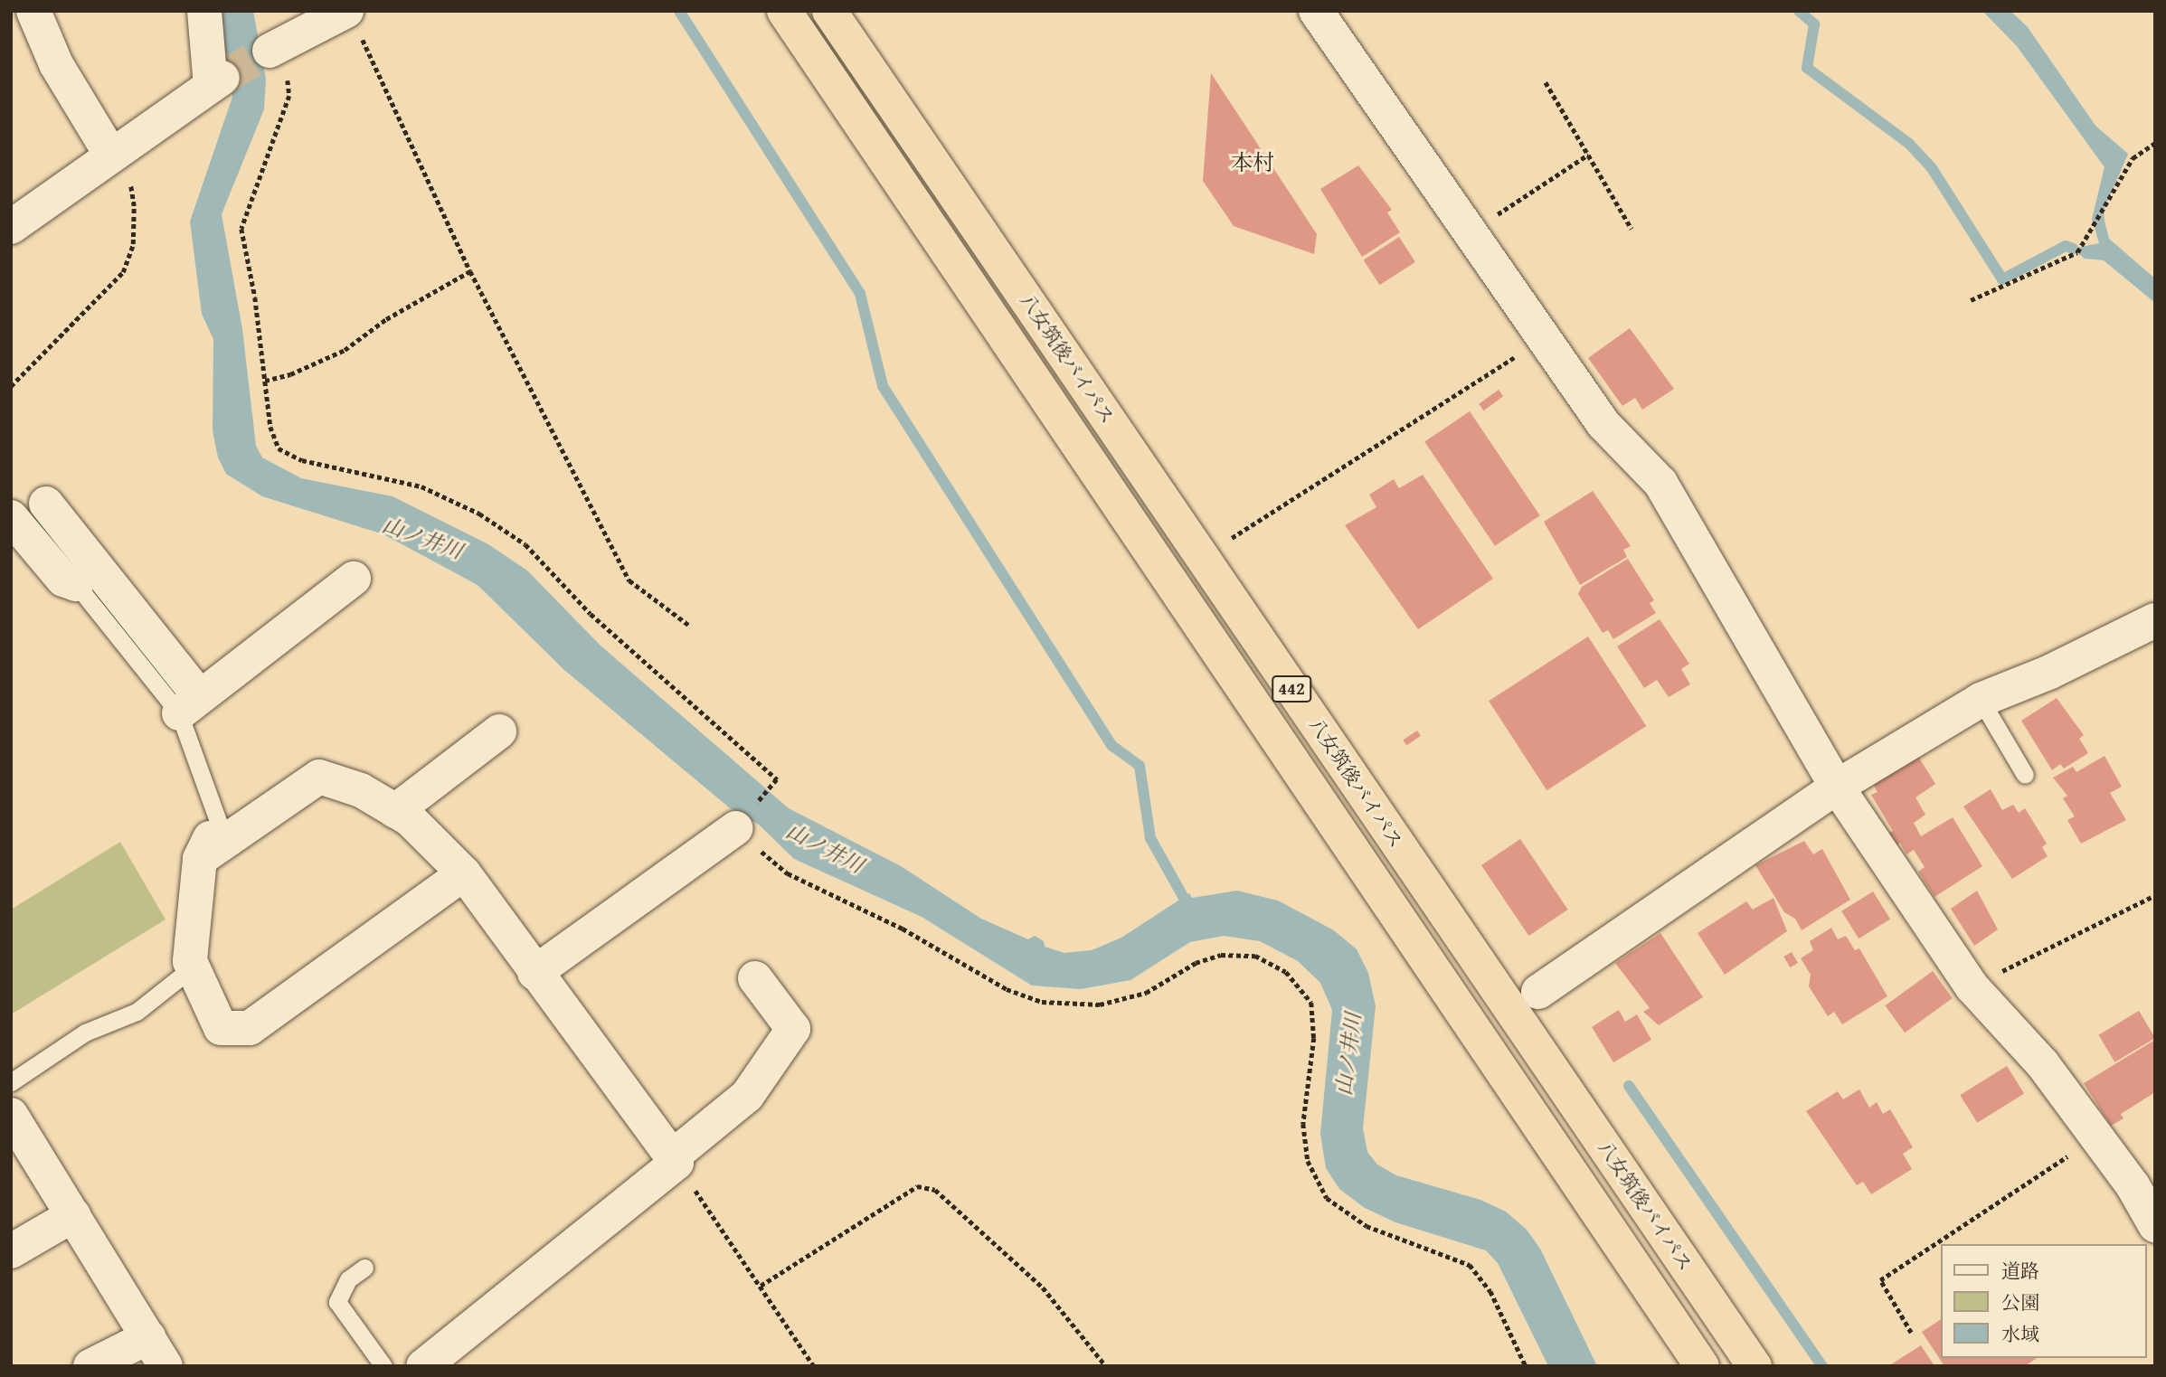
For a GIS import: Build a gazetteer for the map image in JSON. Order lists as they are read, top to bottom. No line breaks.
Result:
{"streets":{"highway":["八女筑後バイパス","442"]},"districts":["本村"],"water":["山ノ井川"],"legend":["道路","公園","水域"]}
